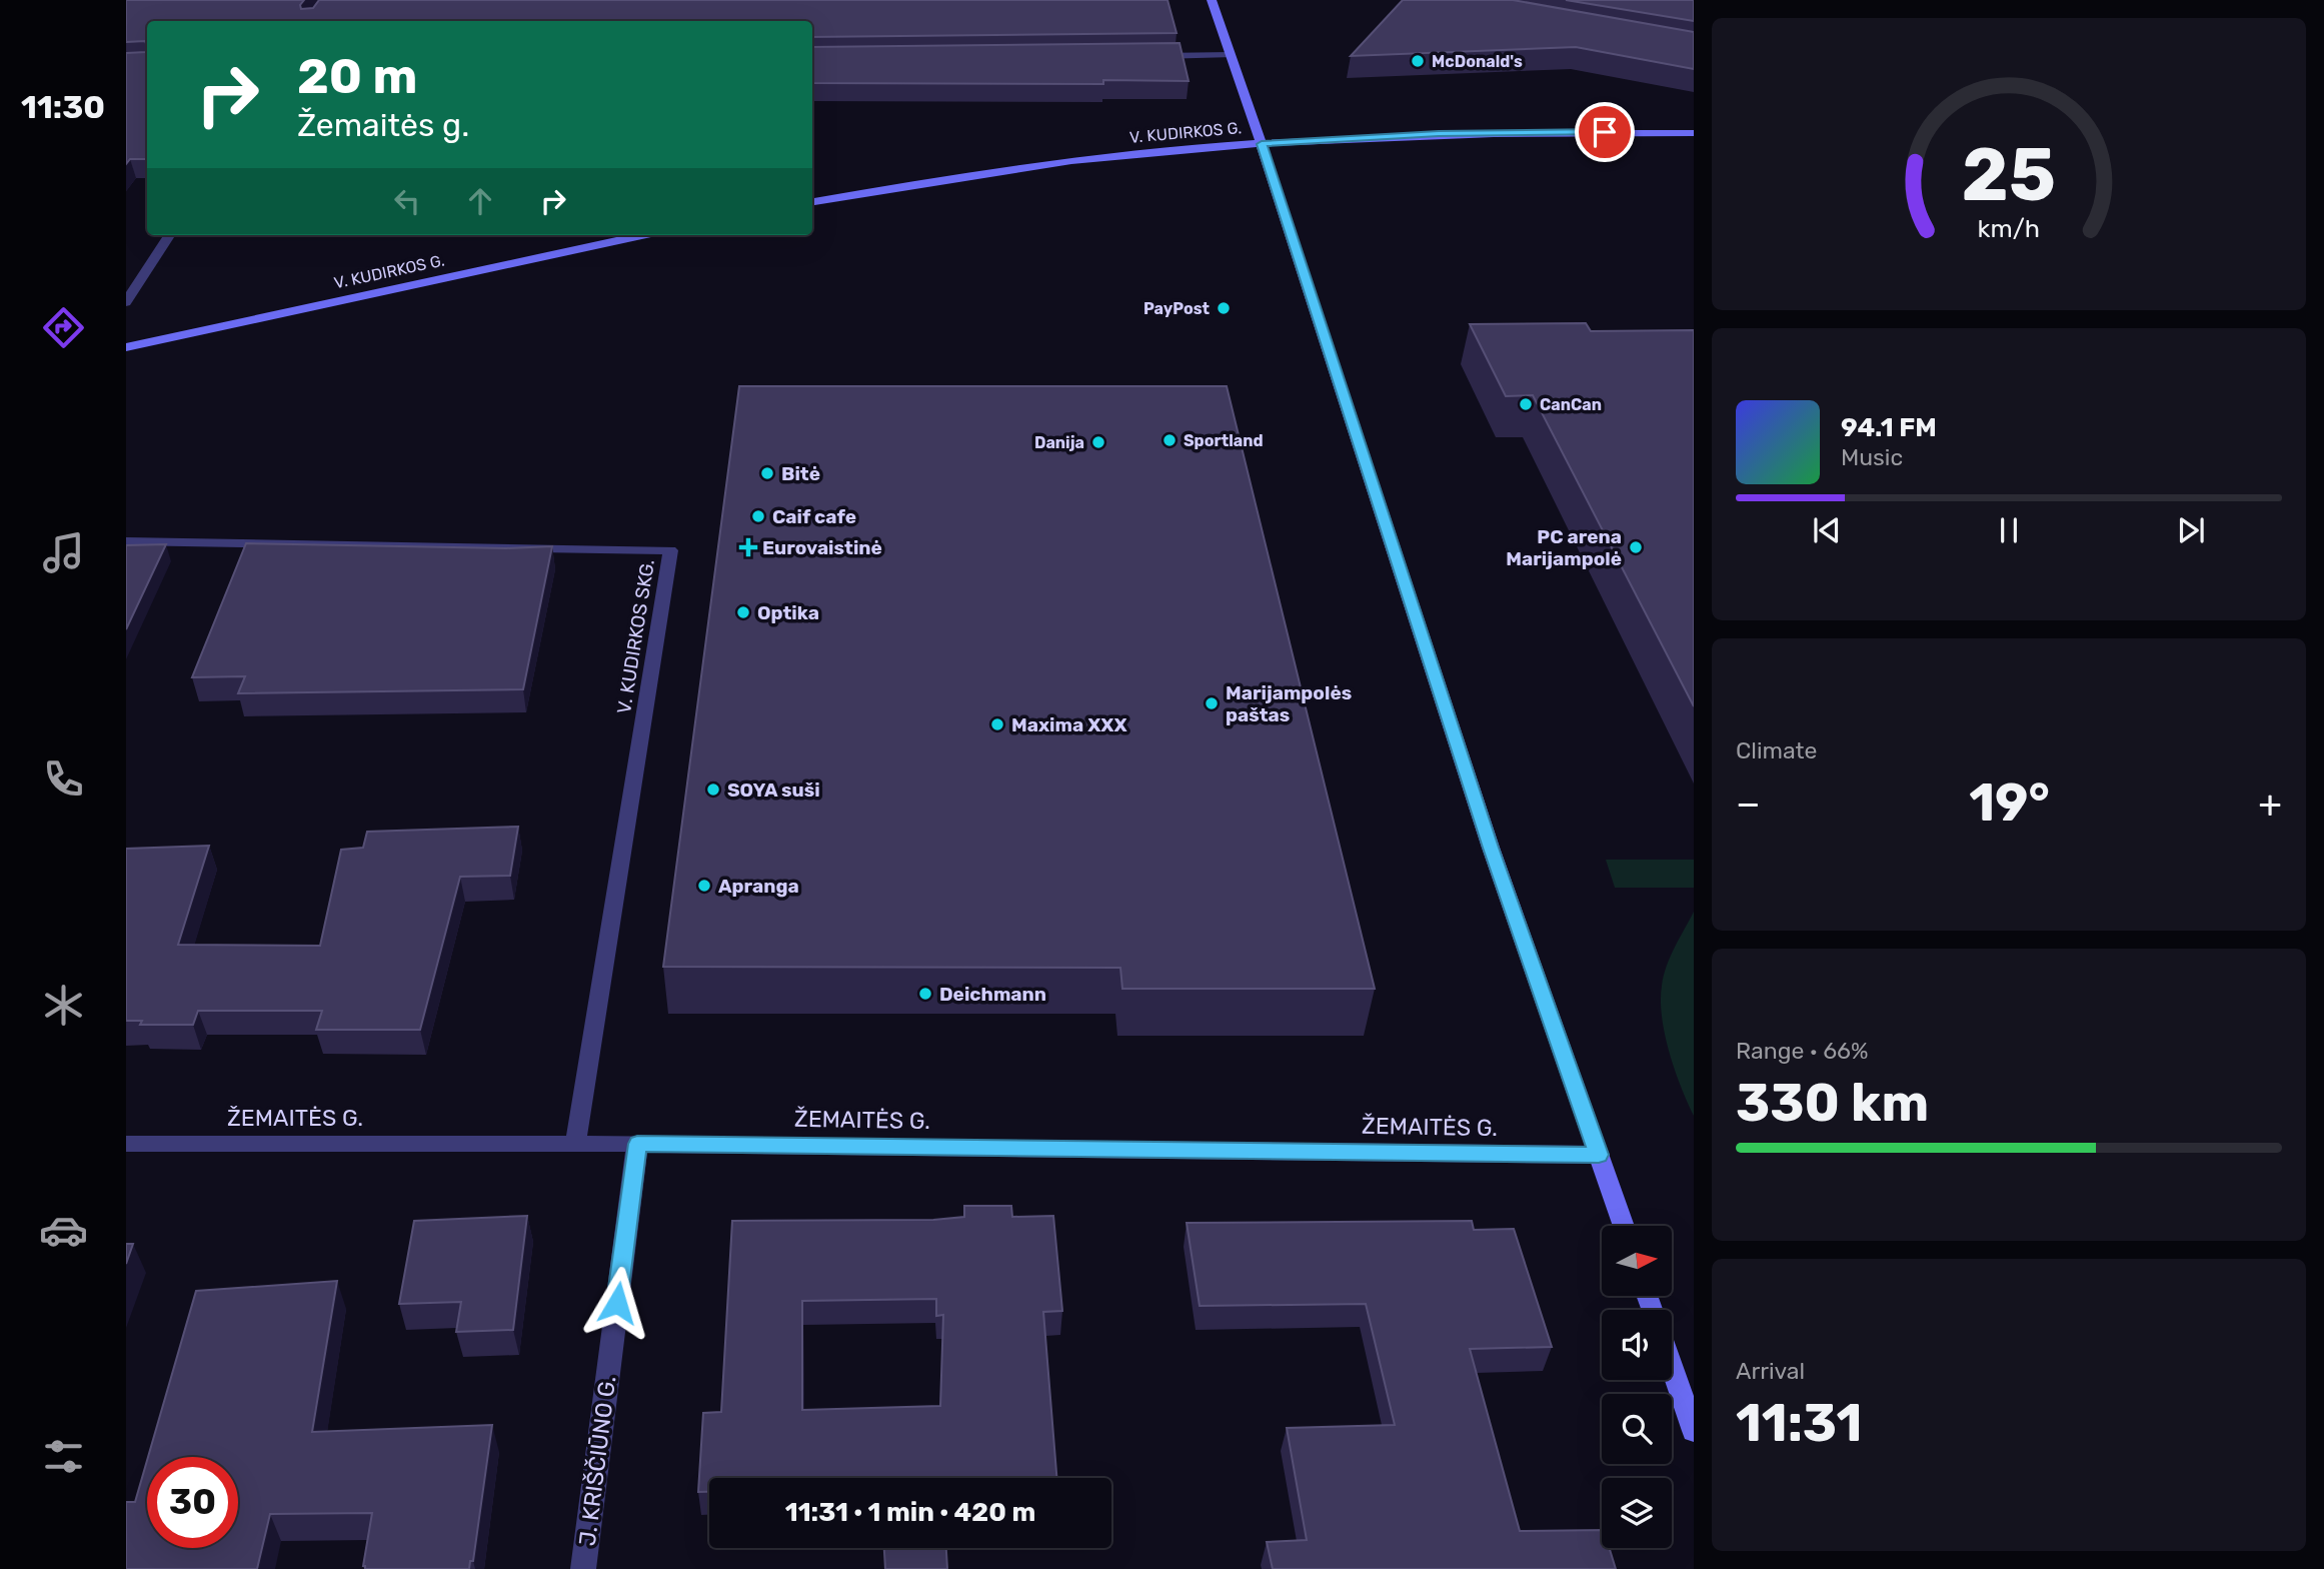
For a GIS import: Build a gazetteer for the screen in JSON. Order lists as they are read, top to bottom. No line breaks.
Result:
{"streets":{"street":["V. KUDIRKOS G.","V. KUDIRKOS SKG.","ŽEMAITĖS G.","J. KRIŠČIŪNO G."]},"crossings":[["V. KUDIRKOS SKG.","ŽEMAITĖS G."],["ŽEMAITĖS G.","J. KRIŠČIŪNO G."]],"places":{"other":["McDonald's","PayPost","CanCan","Sportland","Danija","Bitė","Caif cafe","PC arena Marijampolė","Optika","Marijampolės paštas","Maxima XXX","SOYA suši","Apranga","Deichmann"],"health":["Eurovaistinė"]},"north":"right","page":{"tabs":"11:30","turn":["20 m","Žemaitės g."],"song":["94.1 FM","Music"],"tile":["Climate",["Range · 66%","330 km"],["Arrival","11:31"]],"heat":["−","19°","+"],"limit":"30","trip":"11:31 · 1 min · 420 m","gauge":["25","km/h"]}}
